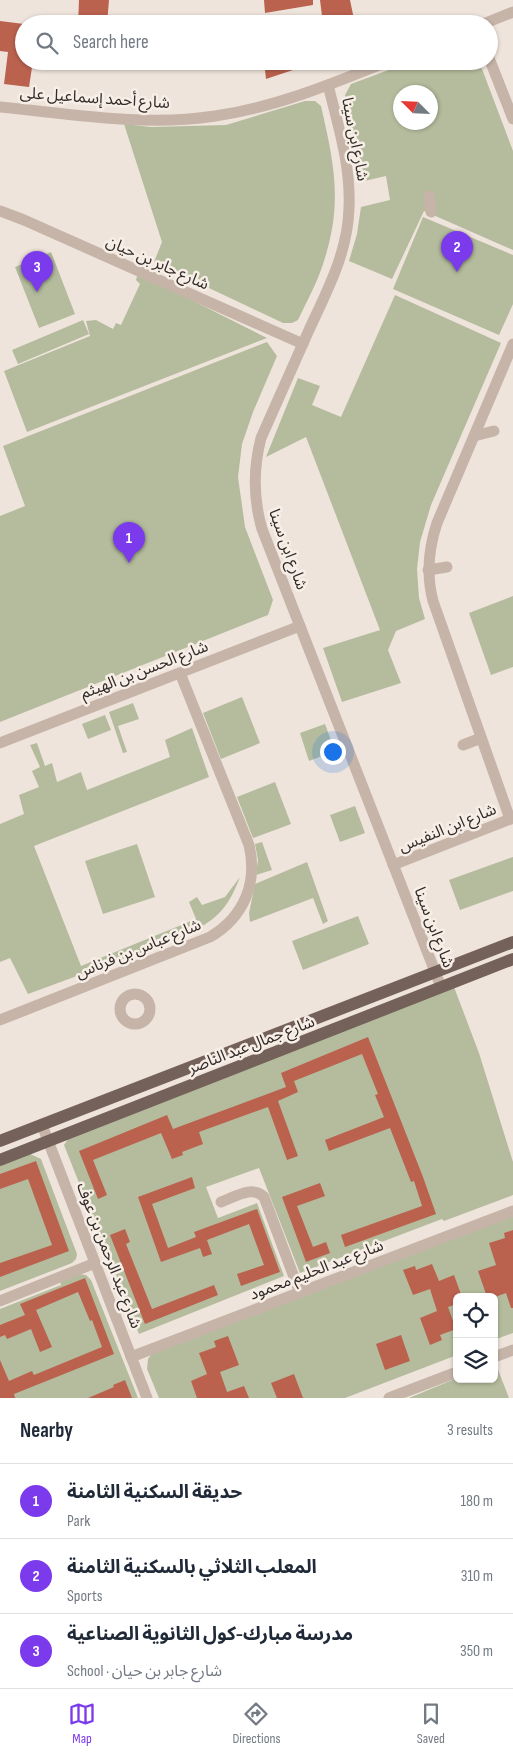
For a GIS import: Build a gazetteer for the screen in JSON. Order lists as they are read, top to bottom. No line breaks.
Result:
{"streets":{"main road":["شارع جمال عبد الناصر"],"street":["شارع أحمد إسماعيل على","شارع ابن سينا","شارع جابر بن حيان","شارع الحسن بن الهيثم","شارع ابن النفيس","شارع عباس بن فرناس","شارع عبد الرحمن بن عوف","شارع عبد الحليم محمود"]},"crossings":[["شارع أحمد إسماعيل على","شارع ابن سينا"],["شارع ابن سينا","شارع جابر بن حيان"],["شارع ابن سينا","شارع الحسن بن الهيثم"],["شارع ابن سينا","شارع ابن النفيس"],["شارع ابن سينا","شارع جمال عبد الناصر"],["شارع الحسن بن الهيثم","شارع عباس بن فرناس"],["شارع جمال عبد الناصر","شارع عبد الرحمن بن عوف"],["شارع عبد الرحمن بن عوف","شارع عبد الحليم محمود"]],"north":"top left","page":{"search":"Search here","pins":["2","3","1"],"heading":["Nearby","3 results"],"list":[{"mark":"1","name":"حديقة السكنية الثامنة","note":"Park","value":"180 m"},{"mark":"2","name":"المعلب الثلاثي بالسكنية الثامنة","note":"Sports","value":"310 m"},{"mark":"3","name":"مدرسة مبارك-كول الثانوية الصناعية","note":"School · شارع جابر بن حيان","value":"350 m"}],"nav":["Map","Directions","Saved"]}}
